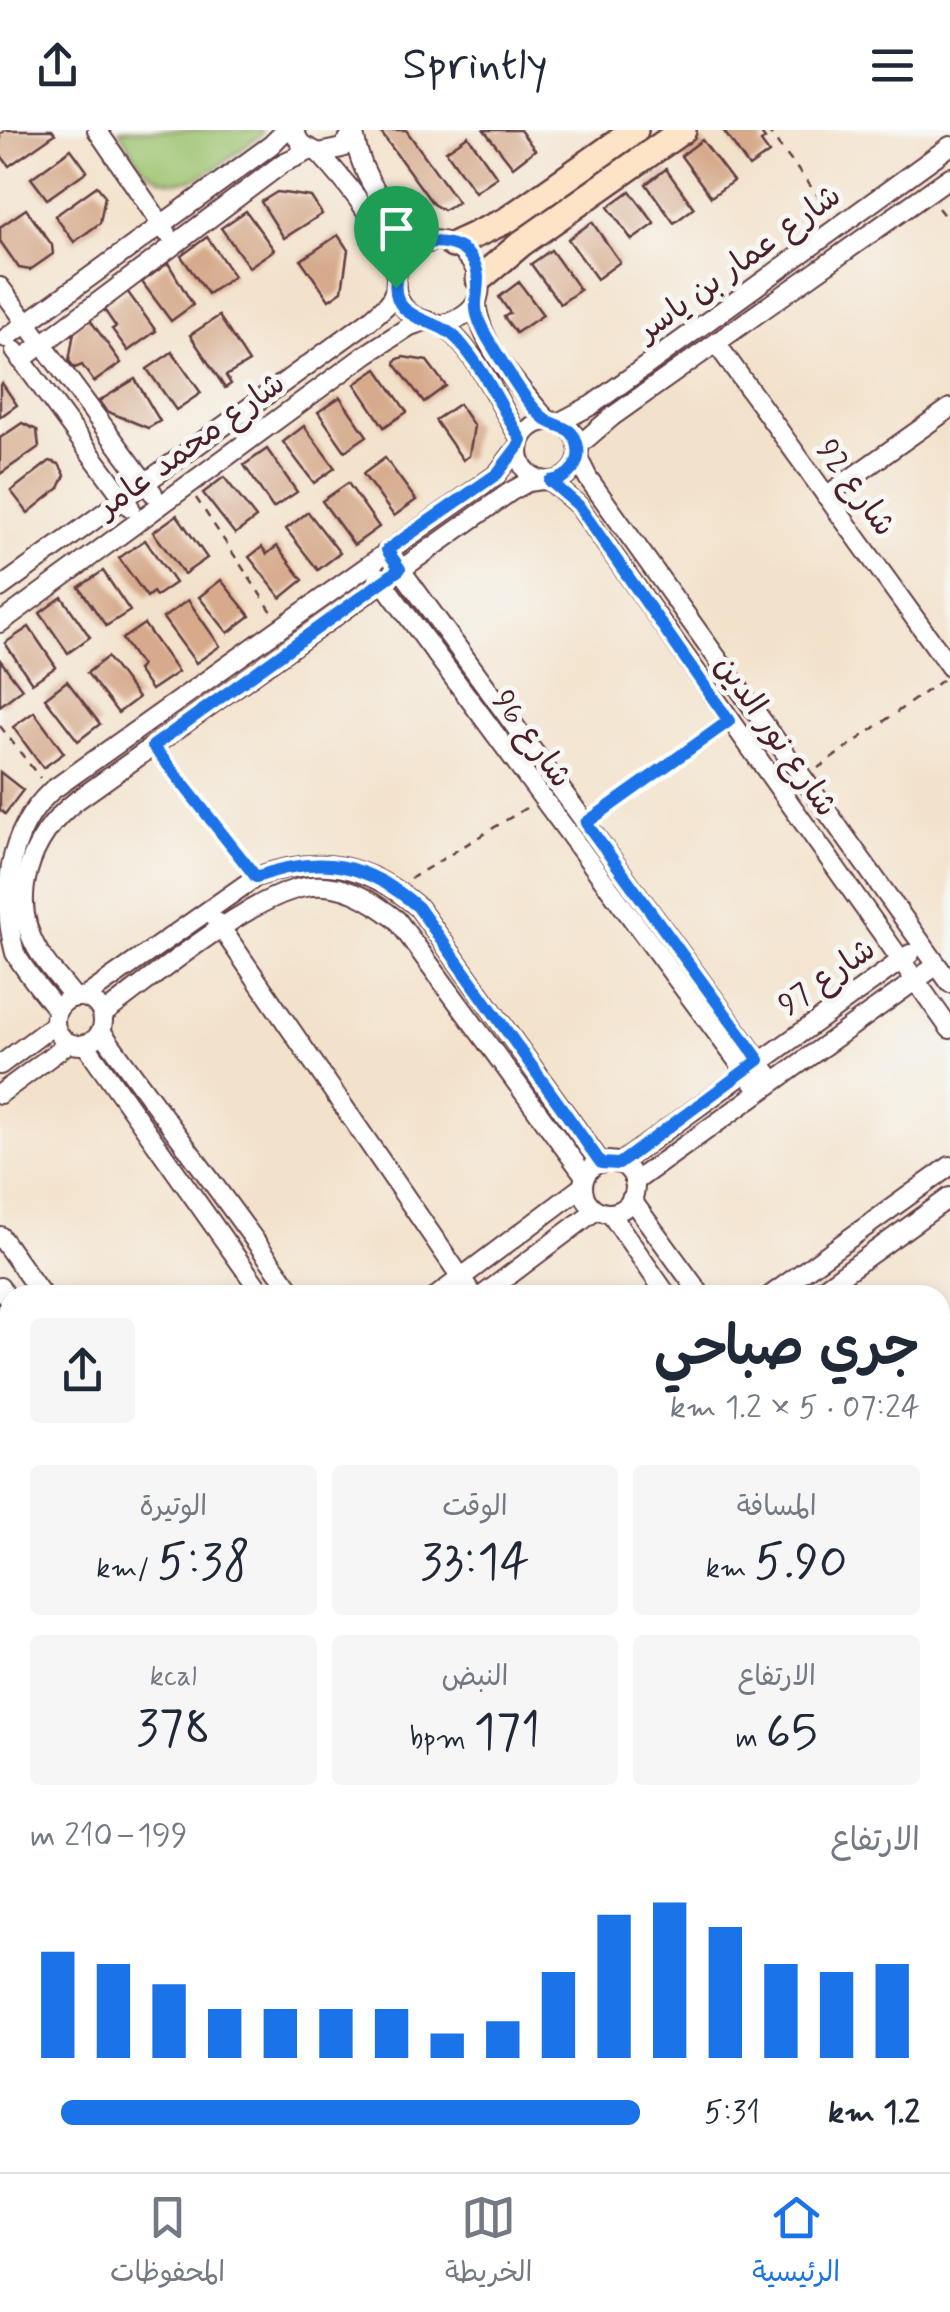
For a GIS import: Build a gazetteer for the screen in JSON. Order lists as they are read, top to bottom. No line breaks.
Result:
{"streets":{"street":["شارع عمار بن ياسر","شارع محمد عامر","شارع 92","شارع نور الدين","شارع 96","شارع 97"]},"crossings":[["شارع عمار بن ياسر","شارع 92"],["شارع عمار بن ياسر","شارع نور الدين"],["شارع نور الدين","شارع 97"],["شارع 96","شارع 97"]],"page":{"header":"Sprintly","heading":["جري صباحي","07:24 · 5 × 1.2 km"],"stats":[["المسافة","5.90 km"],["الوقت","33:14"],["الوتيرة","5:38 /km"],["الارتفاع","65 m"],["النبض","171 bpm"],["kcal","378"]],"chart":["الارتفاع","199–210 m"],"list":[{"name":"1.2 km","note":"5:31"}],"tabs":["الرئيسية","الخريطة","المحفوظات"]}}
